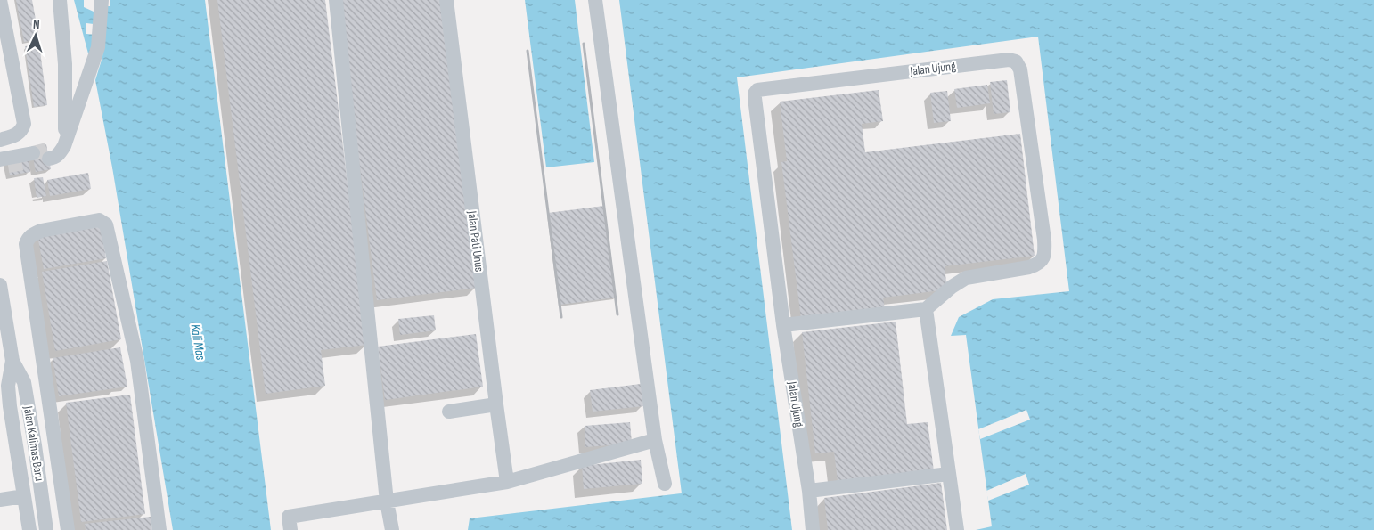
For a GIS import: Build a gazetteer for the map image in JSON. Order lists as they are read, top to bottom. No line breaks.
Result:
{"streets":{"street":["Jalan Ujung","Jalan Pati Unus","Jalan Kalimas Baru"]},"water":["Kali Mas"],"north":"top"}
